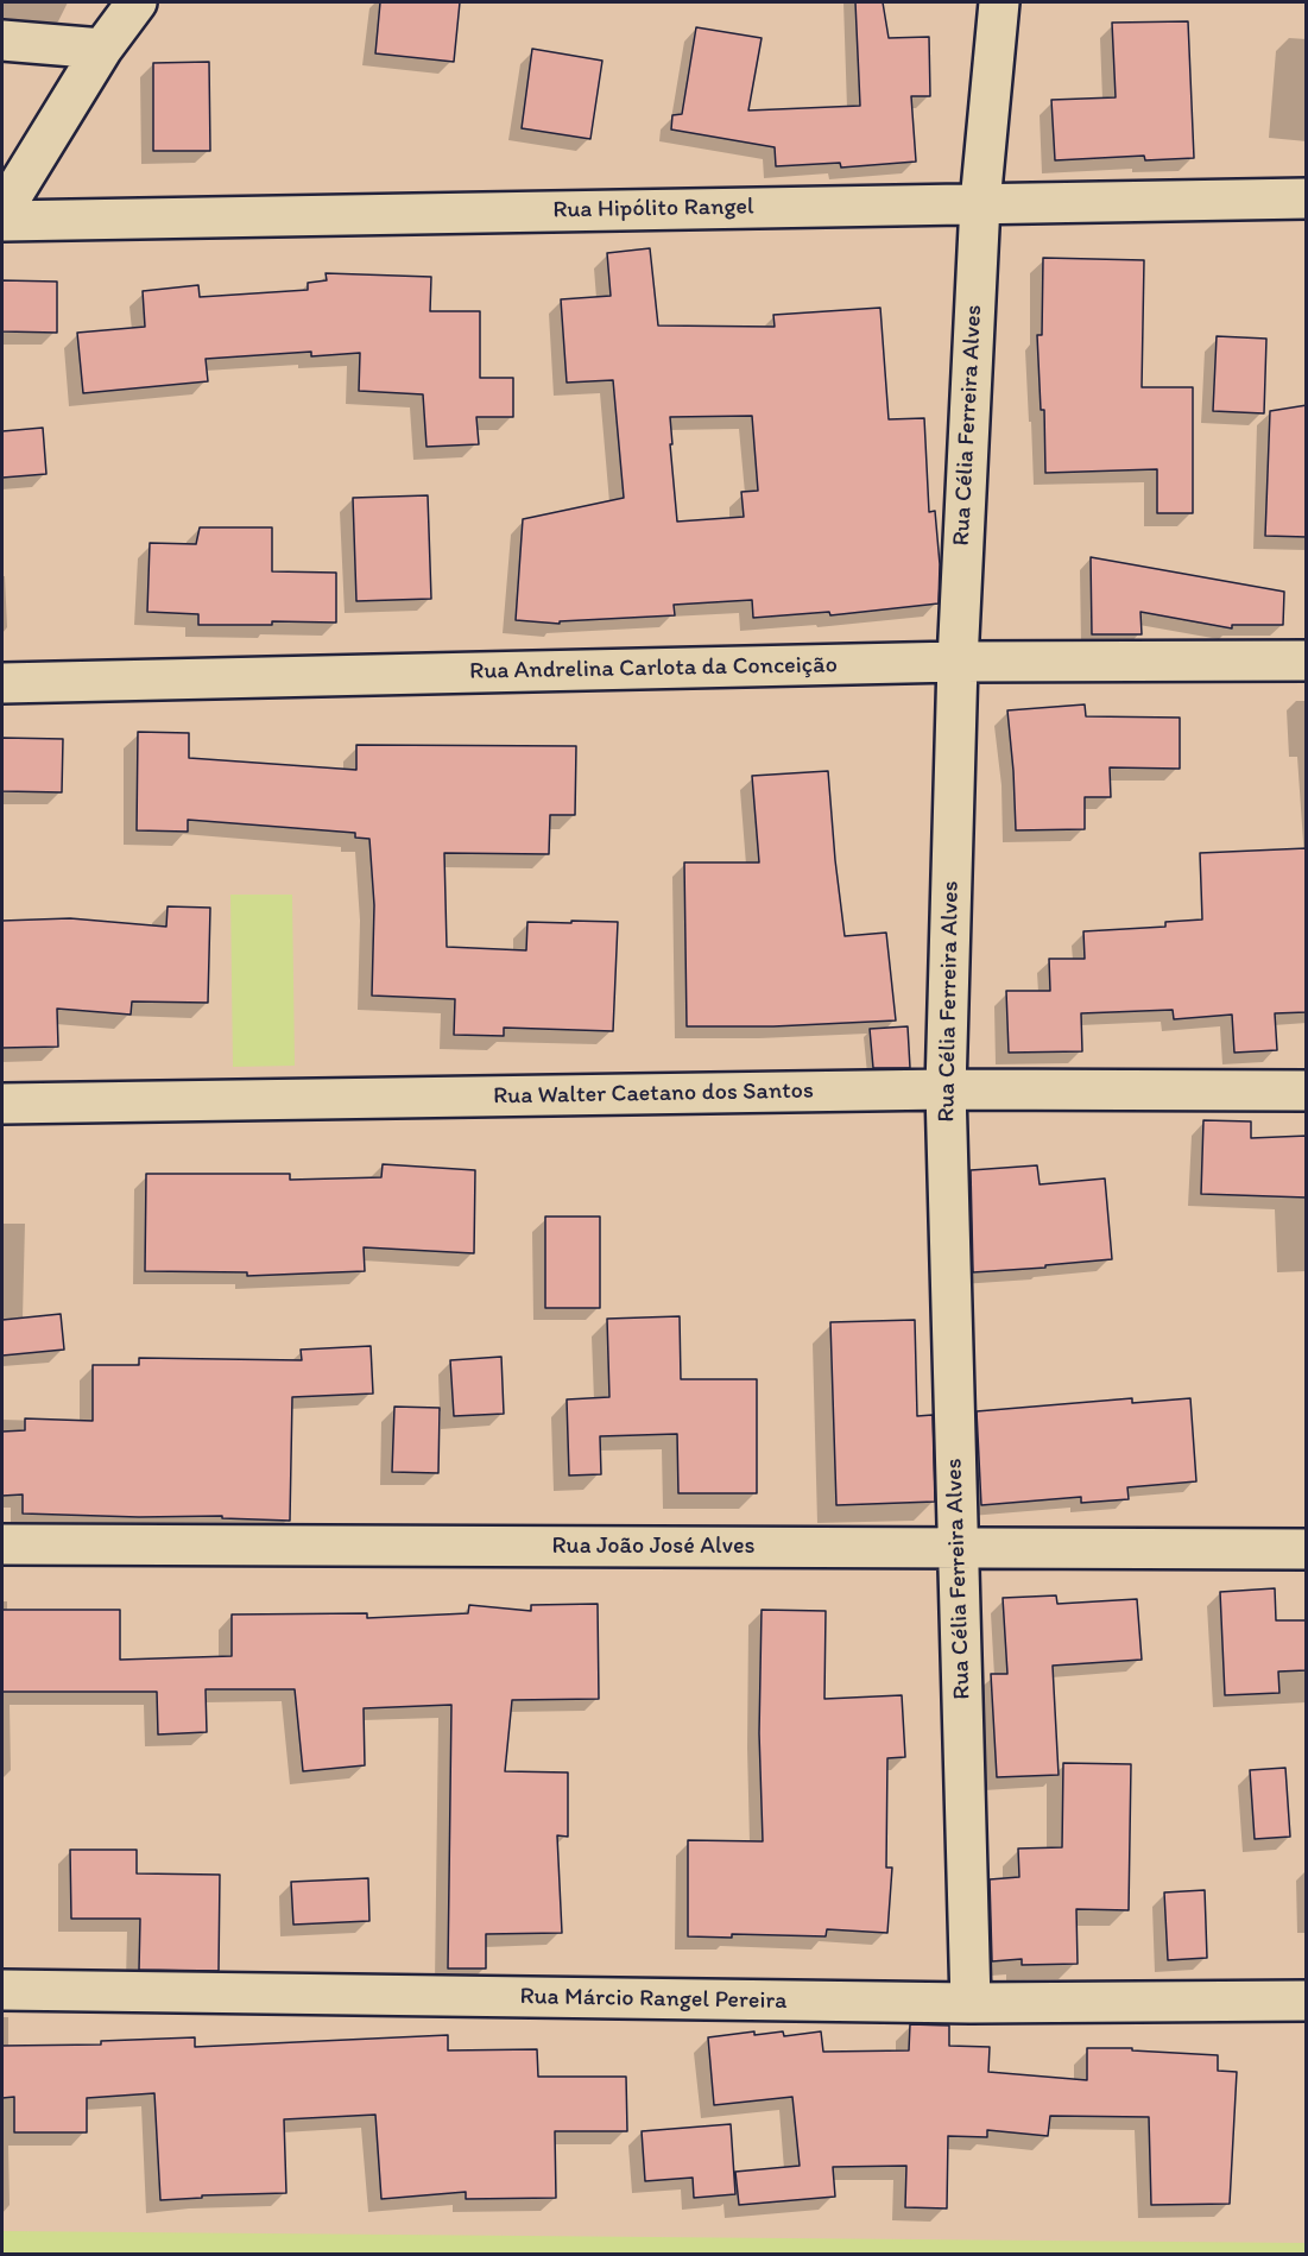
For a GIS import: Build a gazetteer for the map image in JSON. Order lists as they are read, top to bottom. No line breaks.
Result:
{"streets":{"street":["Rua Hipólito Rangel","Rua Célia Ferreira Alves","Rua Andrelina Carlota da Conceição","Rua Walter Caetano dos Santos","Rua João José Alves","Rua Márcio Rangel Pereira"]},"crossings":[["Rua Hipólito Rangel","Rua Célia Ferreira Alves"],["Rua Célia Ferreira Alves","Rua Andrelina Carlota da Conceição"],["Rua Célia Ferreira Alves","Rua Walter Caetano dos Santos"],["Rua Célia Ferreira Alves","Rua João José Alves"],["Rua Célia Ferreira Alves","Rua Márcio Rangel Pereira"]]}
